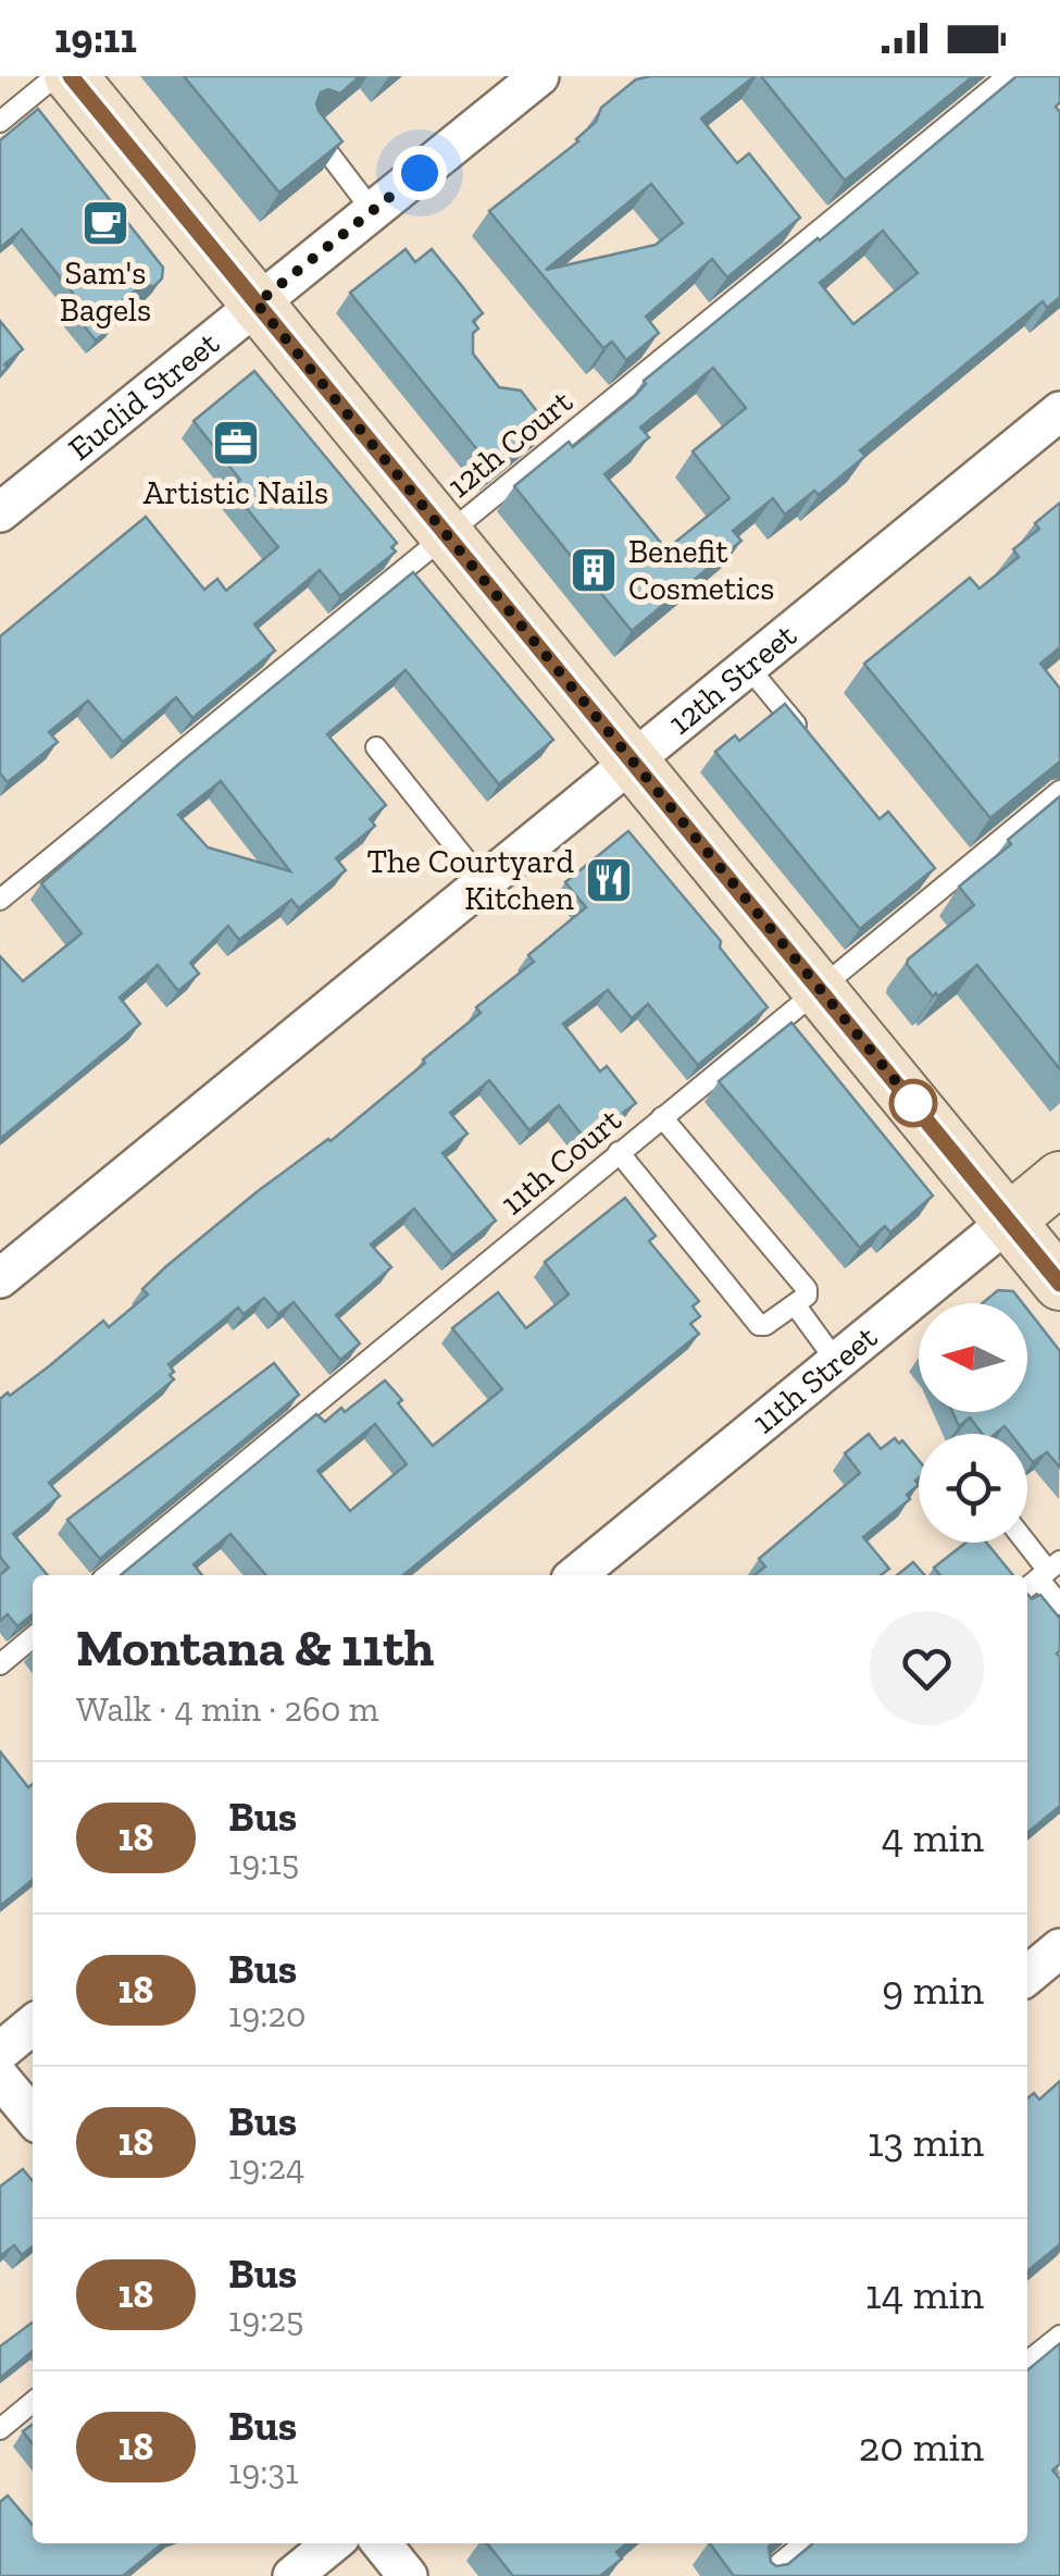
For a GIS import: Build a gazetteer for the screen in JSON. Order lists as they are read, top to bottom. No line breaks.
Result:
{"streets":{"street":["Euclid Street","12th Street","11th Street"],"lane":["12th Court","11th Court"]},"places":{"cafe":["Sam's Bagels"],"office":["Artistic Nails"],"building":["Benefit Cosmetics"],"restaurant":["The Courtyard Kitchen"]},"lines":["bus line 18"],"north":"left","page":{"status":"19:11","heading":["Montana & 11th","Walk · 4 min · 260 m"],"list":[{"mark":"18","name":"Bus","note":"19:15","value":"4 min"},{"mark":"18","name":"Bus","note":"19:20","value":"9 min"},{"mark":"18","name":"Bus","note":"19:24","value":"13 min"},{"mark":"18","name":"Bus","note":"19:25","value":"14 min"},{"mark":"18","name":"Bus","note":"19:31","value":"20 min"}]}}
